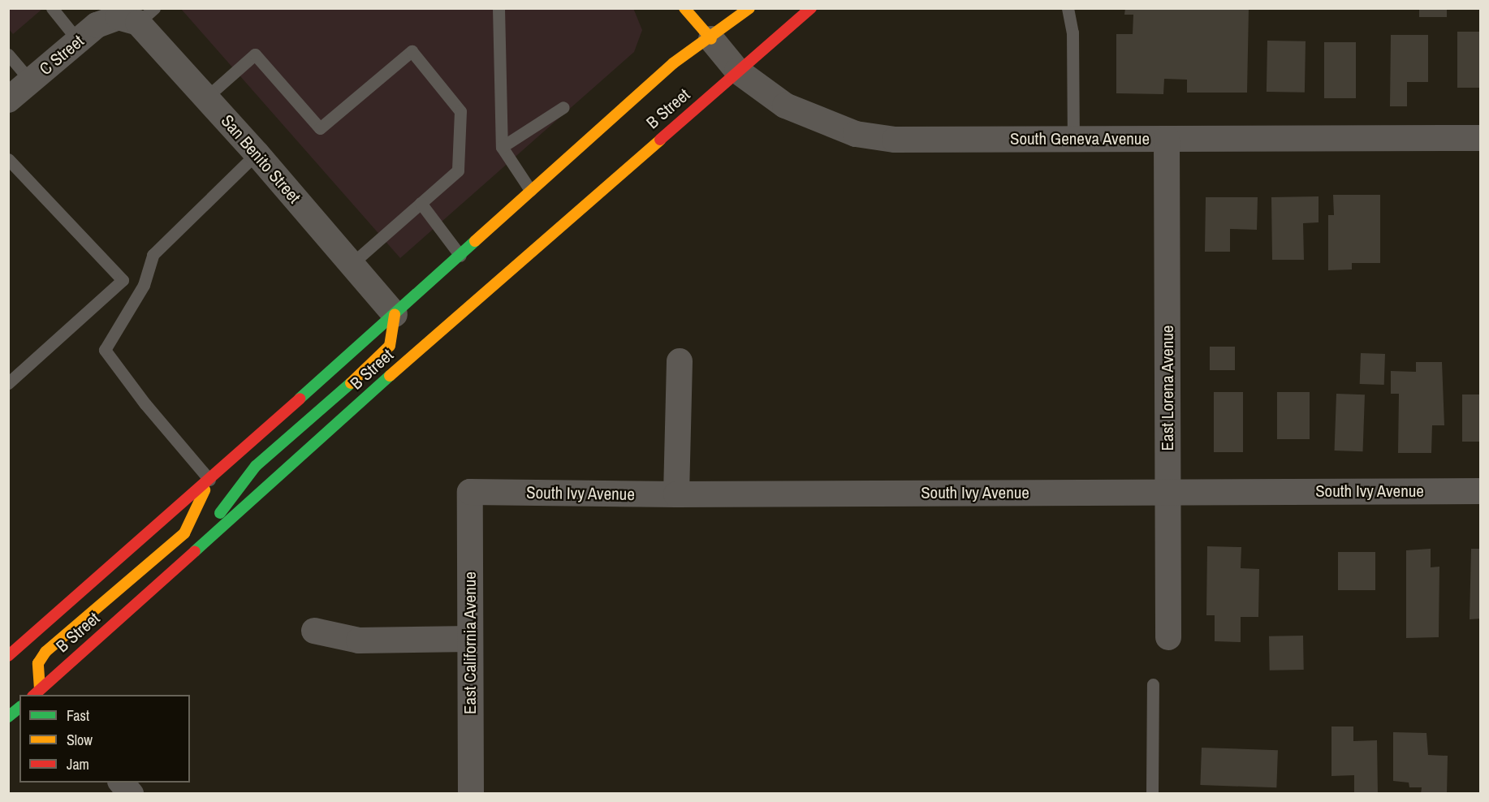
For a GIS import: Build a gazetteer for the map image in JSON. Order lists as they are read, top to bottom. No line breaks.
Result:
{"streets":{"main road":["B Street"],"street":["C Street","South Geneva Avenue","San Benito Street","East Lorena Avenue","South Ivy Avenue","East California Avenue"]},"crossings":[["C Street","San Benito Street"],["B Street","South Geneva Avenue"],["B Street","San Benito Street"],["South Geneva Avenue","East Lorena Avenue"],["East Lorena Avenue","South Ivy Avenue"],["South Ivy Avenue","East California Avenue"]],"legend":["Fast","Slow","Jam"]}
